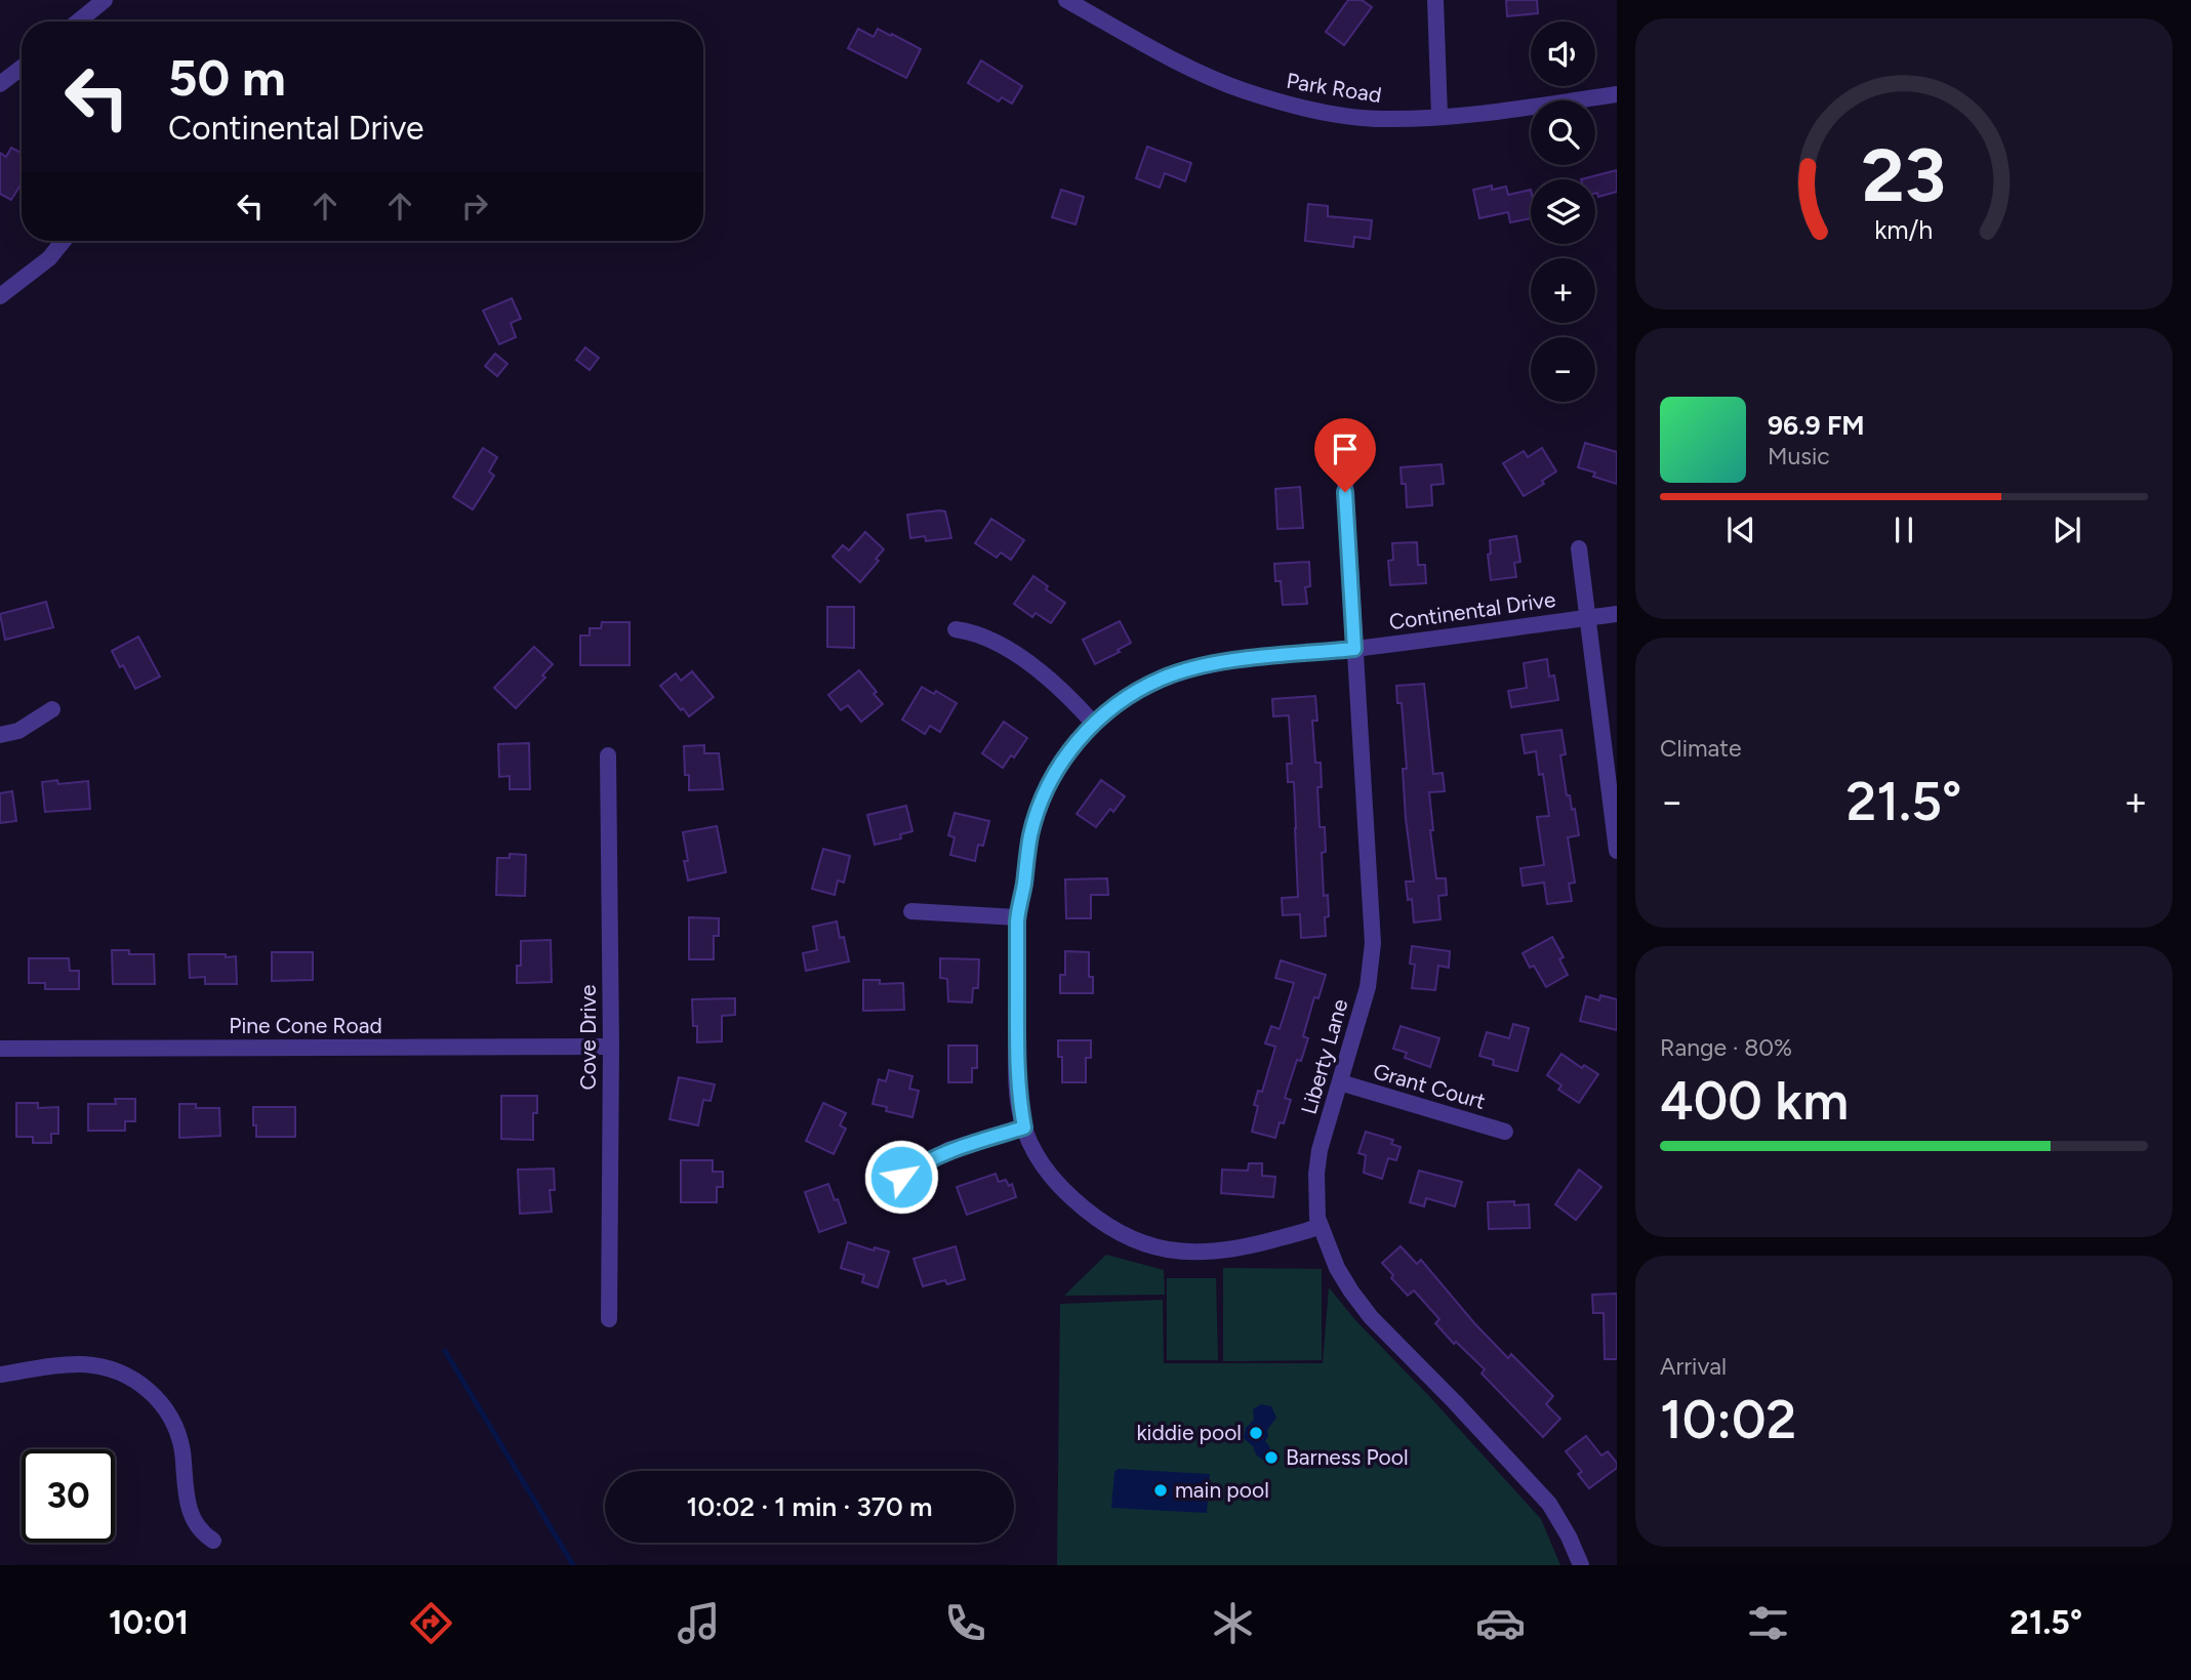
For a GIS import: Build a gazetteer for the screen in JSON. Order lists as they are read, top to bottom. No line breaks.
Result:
{"streets":{"street":["Park Road","Continental Drive","Pine Cone Road","Cove Drive","Liberty Lane","Grant Court"]},"crossings":[["Continental Drive","Liberty Lane"],["Pine Cone Road","Cove Drive"],["Liberty Lane","Grant Court"]],"places":["kiddie pool","Barness Pool","main pool"],"page":{"map_buttons":["+","−"],"turn":["50 m","Continental Drive"],"song":["96.9 FM","Music"],"tile":["Climate",["Range · 80%","400 km"],["Arrival","10:02"]],"heat":["−","21.5°","+"],"limit":"30","trip":"10:02 · 1 min · 370 m","tabs":["10:01","21.5°"],"gauge":["23","km/h"]}}
